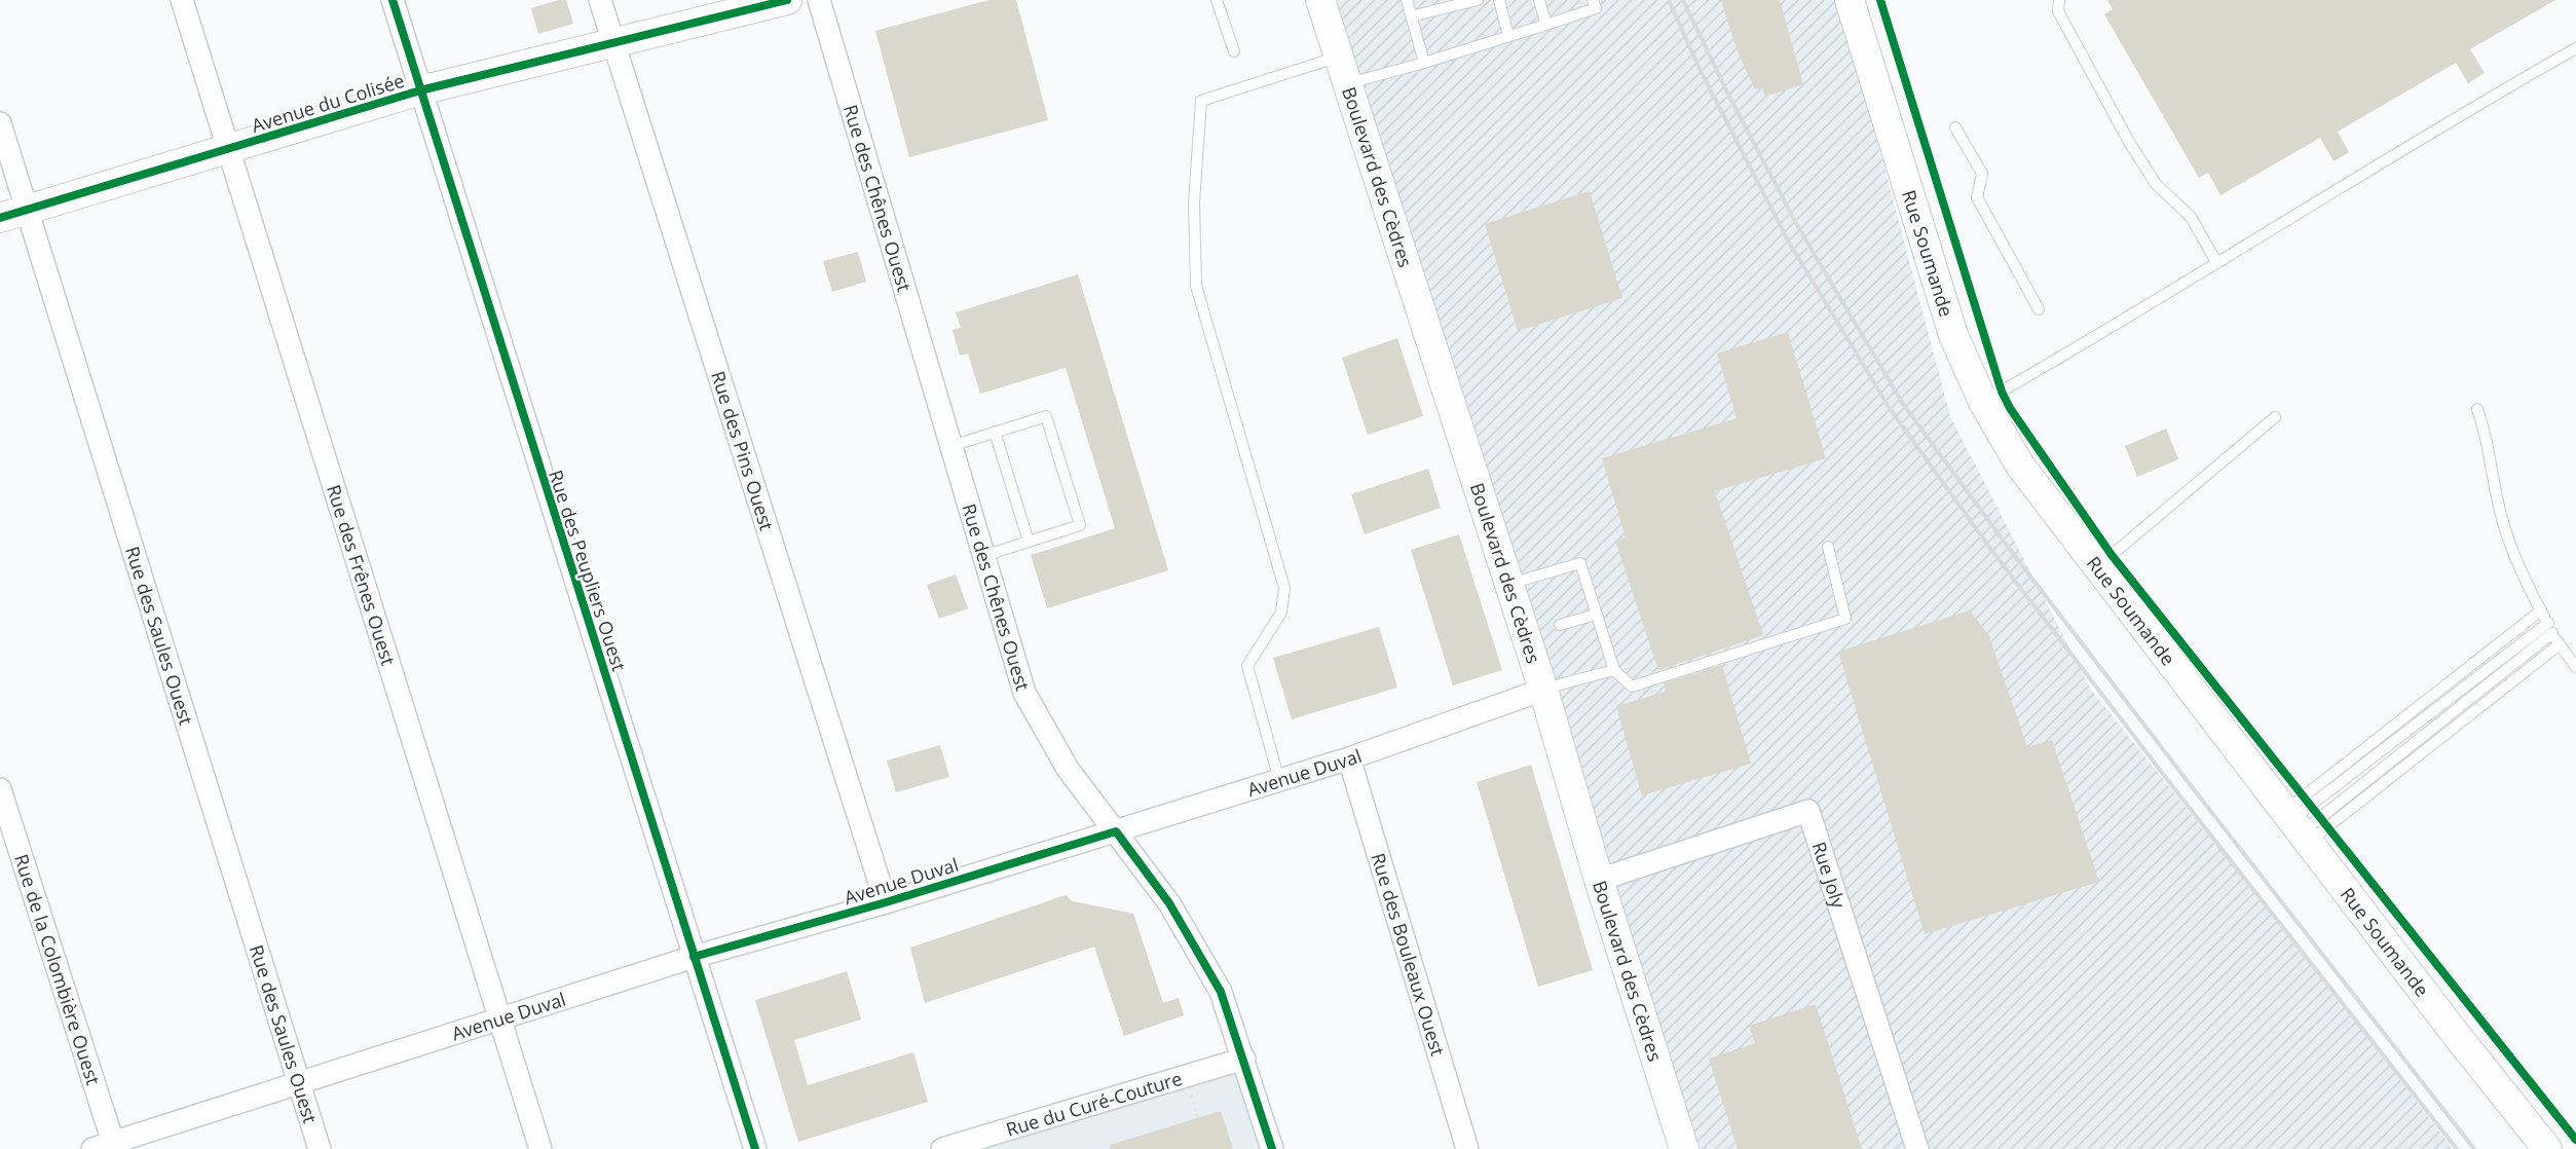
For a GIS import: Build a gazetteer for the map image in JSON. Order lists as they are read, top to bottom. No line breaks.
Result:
{"streets":{"street":["Avenue du Colisée","Boulevard des Cèdres","Rue des Chênes Ouest","Rue Soumande","Rue des Pins Ouest","Rue des Peupliers Ouest","Rue des Frênes Ouest","Rue des Saules Ouest","Avenue Duval","Rue Joly","Rue des Bouleaux Ouest","Rue de la Colombière Ouest","Rue du Curé-Couture"]},"crossings":[["Avenue du Colisée","Rue des Pins Ouest"],["Avenue du Colisée","Rue des Peupliers Ouest"],["Avenue du Colisée","Rue des Frênes Ouest"],["Avenue du Colisée","Rue des Saules Ouest"],["Boulevard des Cèdres","Avenue Duval"],["Boulevard des Cèdres","Rue Joly"],["Rue des Chênes Ouest","Avenue Duval"],["Rue des Chênes Ouest","Rue du Curé-Couture"],["Rue des Pins Ouest","Avenue Duval"],["Rue des Peupliers Ouest","Avenue Duval"],["Rue des Frênes Ouest","Avenue Duval"],["Rue des Saules Ouest","Avenue Duval"],["Avenue Duval","Rue des Bouleaux Ouest"],["Avenue Duval","Rue de la Colombière Ouest"]]}
